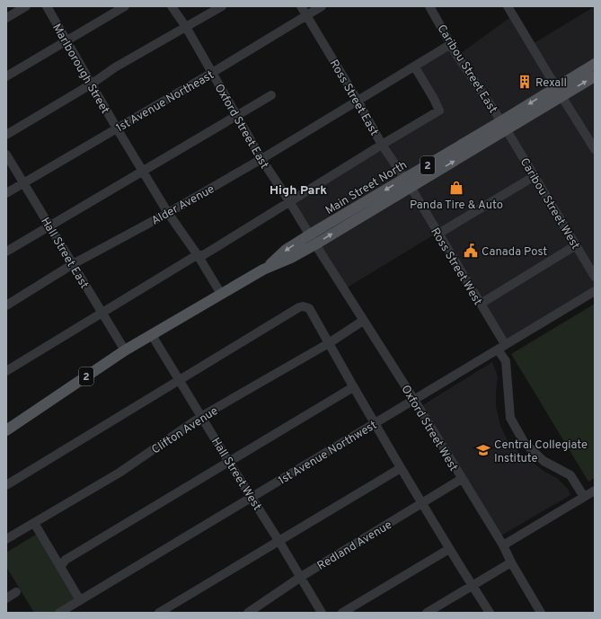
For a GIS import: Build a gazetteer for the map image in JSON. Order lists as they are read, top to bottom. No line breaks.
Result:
{"streets":{"main road":["2","Main Street North"],"street":["Marlborough Street","Caribou Street East","Ross Street East","1st Avenue Northeast","Oxford Street East","Caribou Street West","Alder Avenue","Hall Street East","Ross Street West","Oxford Street West","Clifton Avenue","1st Avenue Northwest","Hall Street West","Redland Avenue"]},"crossings":[["Marlborough Street","1st Avenue Northeast"],["Marlborough Street","Main Street North"],["Marlborough Street","Alder Avenue"],["Caribou Street East","Main Street North"],["Caribou Street East","Caribou Street West"],["Caribou Street East","Alder Avenue"],["Ross Street East","1st Avenue Northeast"],["Ross Street East","Main Street North"],["Ross Street East","Alder Avenue"],["Ross Street East","Ross Street West"],["1st Avenue Northeast","Oxford Street East"],["1st Avenue Northeast","Hall Street East"],["Oxford Street East","Main Street North"],["Oxford Street East","Alder Avenue"],["Oxford Street East","Oxford Street West"],["Main Street North","Caribou Street West"],["Main Street North","Hall Street East"],["Main Street North","Ross Street West"],["Main Street North","Oxford Street West"],["Main Street North","Hall Street West"],["Alder Avenue","Hall Street East"],["Ross Street West","1st Avenue Northwest"],["Oxford Street West","Clifton Avenue"],["Oxford Street West","1st Avenue Northwest"],["Oxford Street West","Redland Avenue"],["Clifton Avenue","Hall Street West"],["1st Avenue Northwest","Hall Street West"],["Hall Street West","Redland Avenue"]],"districts":["High Park"],"places":{"building":["Rexall"],"shop":["Panda Tire & Auto"],"public building":["Canada Post"],"school or university":["Central Collegiate Institute"]}}
